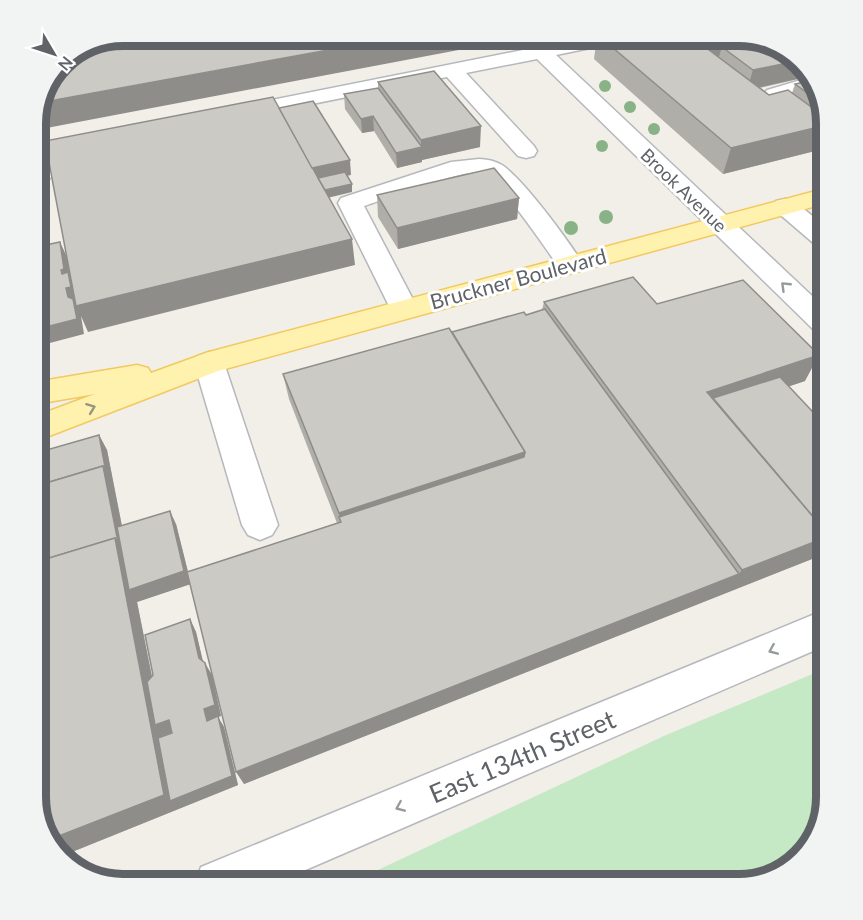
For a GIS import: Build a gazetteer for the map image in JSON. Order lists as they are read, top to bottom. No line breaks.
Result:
{"streets":{"main road":["Bruckner Boulevard"],"street":["Brook Avenue","East 134th Street"]},"crossings":[["Brook Avenue","Bruckner Boulevard"]],"one_way":["East 134th Street"],"north":"bottom right"}
